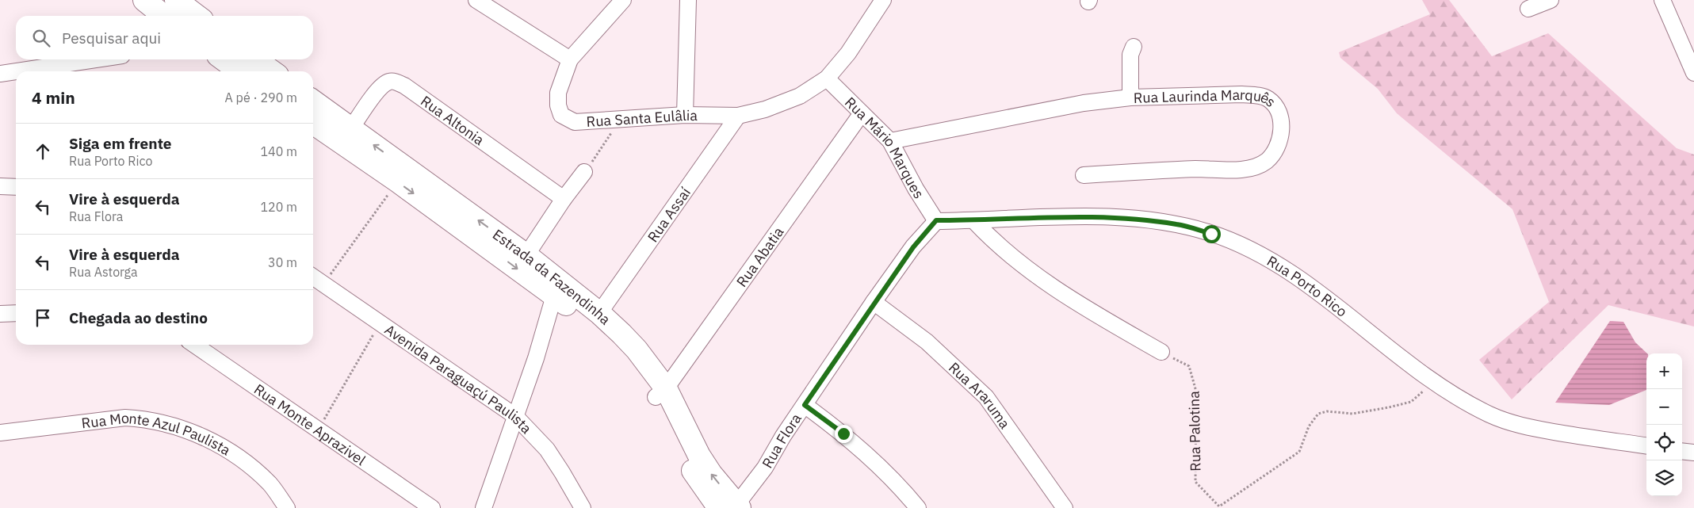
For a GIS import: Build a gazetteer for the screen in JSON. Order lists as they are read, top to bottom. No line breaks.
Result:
{"streets":{"main road":["Estrada da Fazendinha"],"street":["Rua Laurinda Marquês","Rua Santa Eulâlia","Rua Altonia","Rua Mário Marques","Rua Assaí","Rua Abatia","Rua Porto Rico","Avenida Paraguaçú Paulista","Rua Araruma","Rua Monte Aprazivel","Rua Monte Azul Paulista","Rua Flora"],"path":["Rua Palotina"]},"crossings":[["Rua Laurinda Marquês","Rua Mário Marques"],["Rua Santa Eulâlia","Rua Mário Marques"],["Rua Santa Eulâlia","Rua Assaí"],["Rua Altonia","Estrada da Fazendinha"],["Rua Mário Marques","Rua Abatia"],["Rua Mário Marques","Rua Porto Rico"],["Rua Mário Marques","Rua Flora"],["Rua Assaí","Estrada da Fazendinha"],["Rua Abatia","Estrada da Fazendinha"],["Estrada da Fazendinha","Rua Flora"],["Rua Porto Rico","Rua Palotina"],["Rua Porto Rico","Rua Flora"],["Rua Araruma","Rua Flora"]],"page":{"search":"Pesquisar aqui","heading":["4 min","A pé · 290 m"],"list":[["Siga em frente","Rua Porto Rico","140 m"],["Vire à esquerda","Rua Flora","120 m"],["Vire à esquerda","Rua Astorga","30 m"],"Chegada ao destino"],"map_buttons":["+","−"]}}
